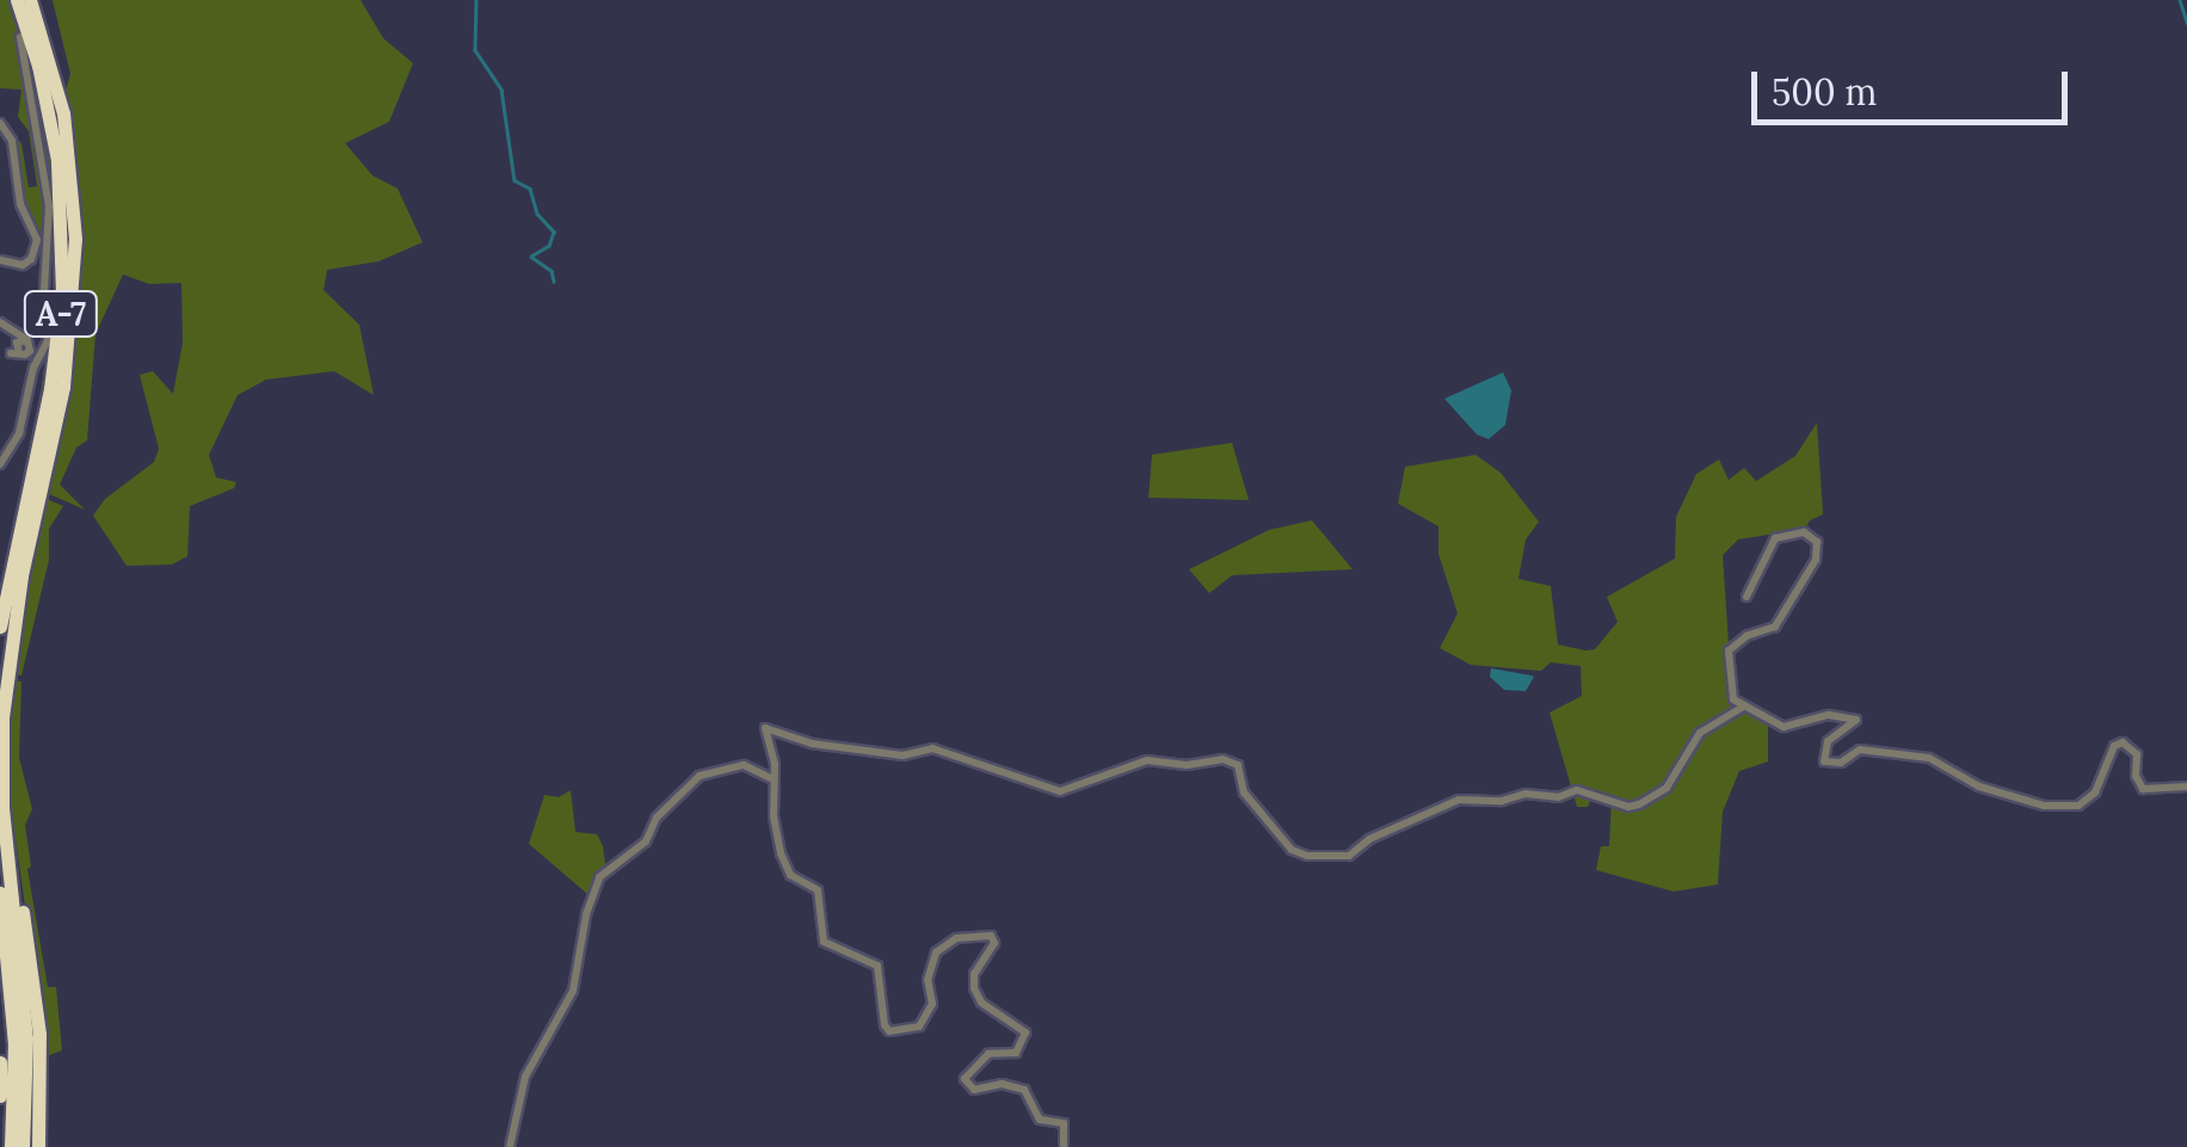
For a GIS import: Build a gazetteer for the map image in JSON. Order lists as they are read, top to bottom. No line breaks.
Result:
{"streets":{"highway":["A-7"]},"scale_bar":"500 m"}
